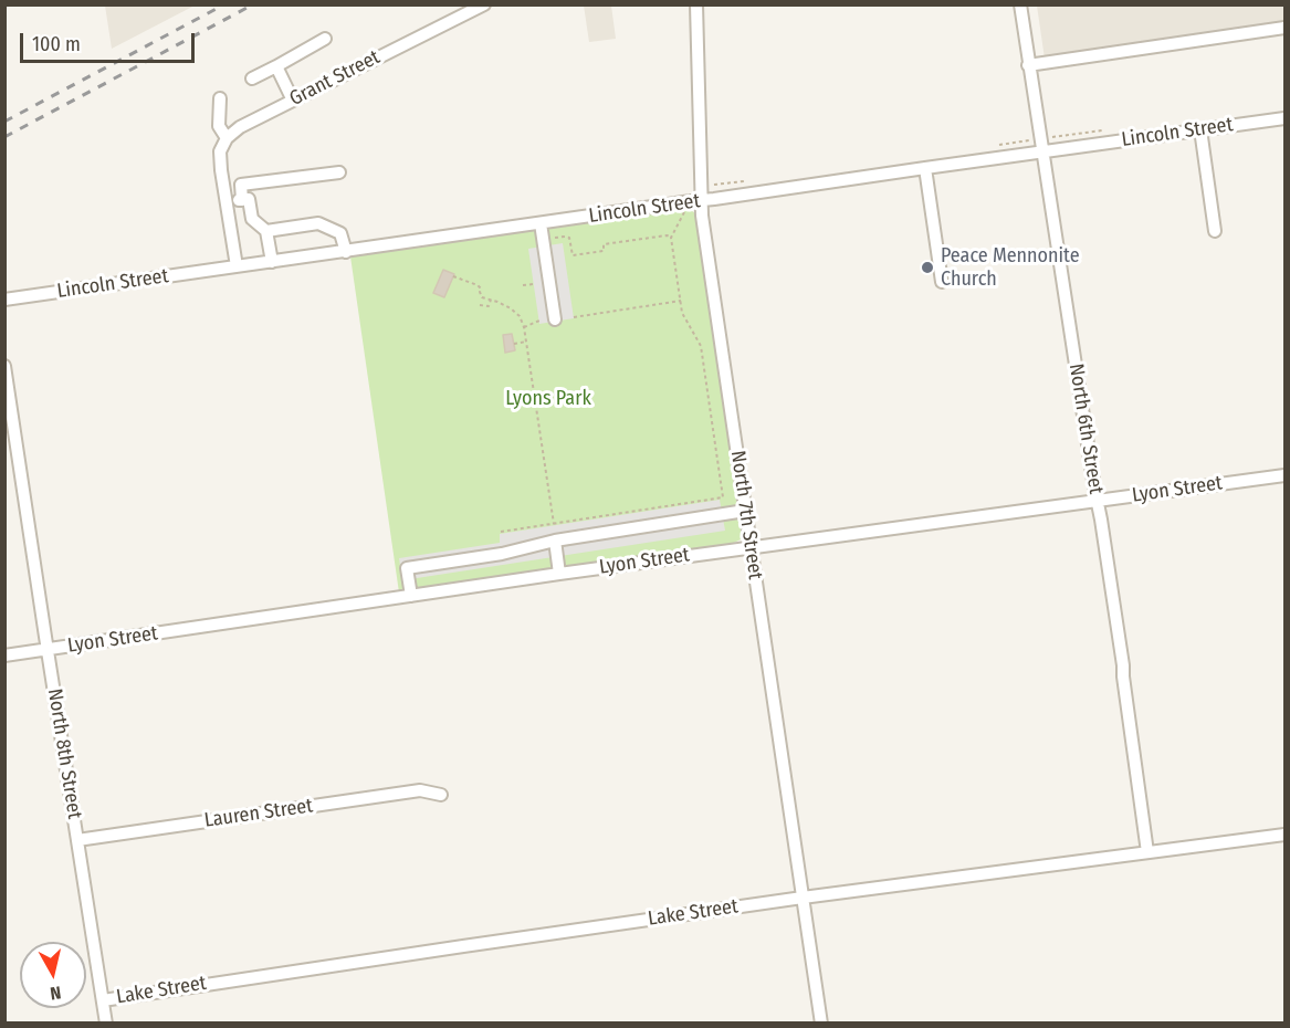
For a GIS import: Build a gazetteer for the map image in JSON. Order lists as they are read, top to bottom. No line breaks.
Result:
{"streets":{"street":["Grant Street","Lincoln Street","North 6th Street","Lyon Street","North 7th Street","North 8th Street","Lauren Street","Lake Street"]},"crossings":[["Lincoln Street","North 6th Street"],["Lincoln Street","North 7th Street"],["North 6th Street","Lyon Street"],["North 6th Street","Lake Street"],["Lyon Street","North 7th Street"],["Lyon Street","North 8th Street"],["North 7th Street","Lake Street"],["North 8th Street","Lauren Street"],["North 8th Street","Lake Street"]],"parks":["Lyons Park"],"places":["Peace Mennonite Church"],"scale_bar":"100 m","north":"bottom"}
